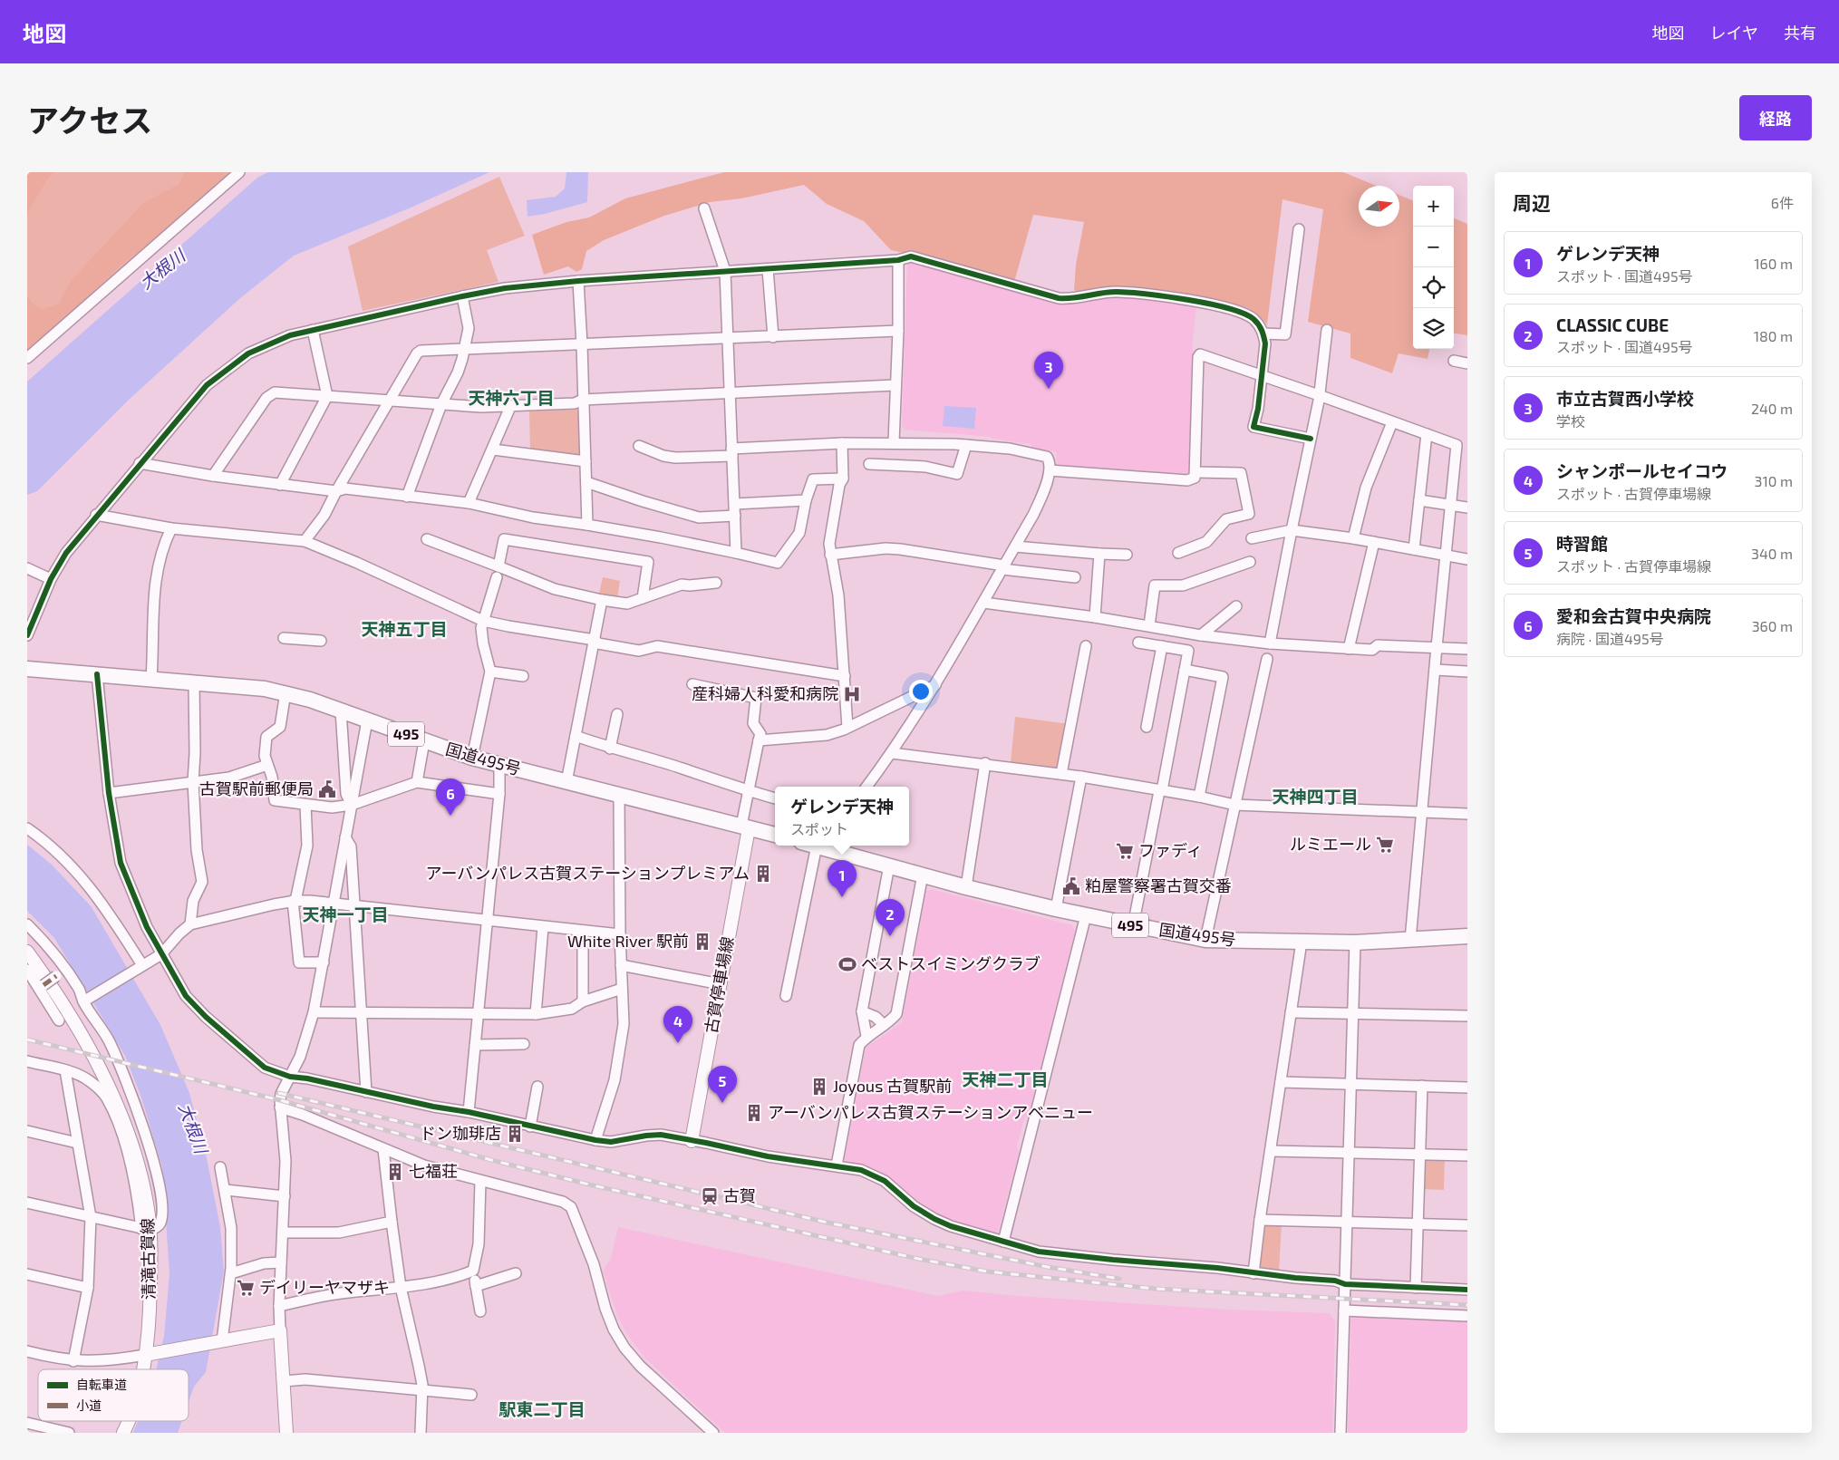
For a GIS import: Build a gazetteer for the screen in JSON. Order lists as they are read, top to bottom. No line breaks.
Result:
{"streets":{"highway":["495","国道495号"],"main road":["古賀停車場線","清滝古賀線"]},"crossings":[["国道495号","古賀停車場線"]],"districts":["天神六丁目","天神五丁目","天神四丁目","天神一丁目","天神二丁目","駅東二丁目"],"water":["大根川"],"places":{"hospital":["産科婦人科愛和病院"],"public building":["古賀駅前郵便局","粕屋警察署古賀交番"],"supermarket":["ルミエール","ファディ","デイリーヤマザキ"],"building":["アーバンパレス古賀ステーションプレミアム","White River 駅前","Joyous 古賀駅前","アーバンパレス古賀ステーションアベニュー","ドン珈琲店","七福荘"],"sports":["ベストスイミングクラブ"],"station":["古賀"]},"legend":["自転車道","小道"],"north":"right","page":{"header":"地図","nav":["地図","レイヤ","共有"],"title":"アクセス","buttons":"経路","heading":["周辺","6件"],"map_buttons":["+","−"],"list":[{"mark":"1","name":"ゲレンデ天神","note":"スポット · 国道495号","value":"160 m"},{"mark":"2","name":"CLASSIC CUBE","note":"スポット · 国道495号","value":"180 m"},{"mark":"3","name":"市立古賀西小学校","note":"学校","value":"240 m"},{"mark":"4","name":"シャンポールセイコウ","note":"スポット · 古賀停車場線","value":"310 m"},{"mark":"5","name":"時習館","note":"スポット · 古賀停車場線","value":"340 m"},{"mark":"6","name":"愛和会古賀中央病院","note":"病院 · 国道495号","value":"360 m"}],"pins":["3","6","1","2","4","5"],"popup":["ゲレンデ天神","スポット"]}}
